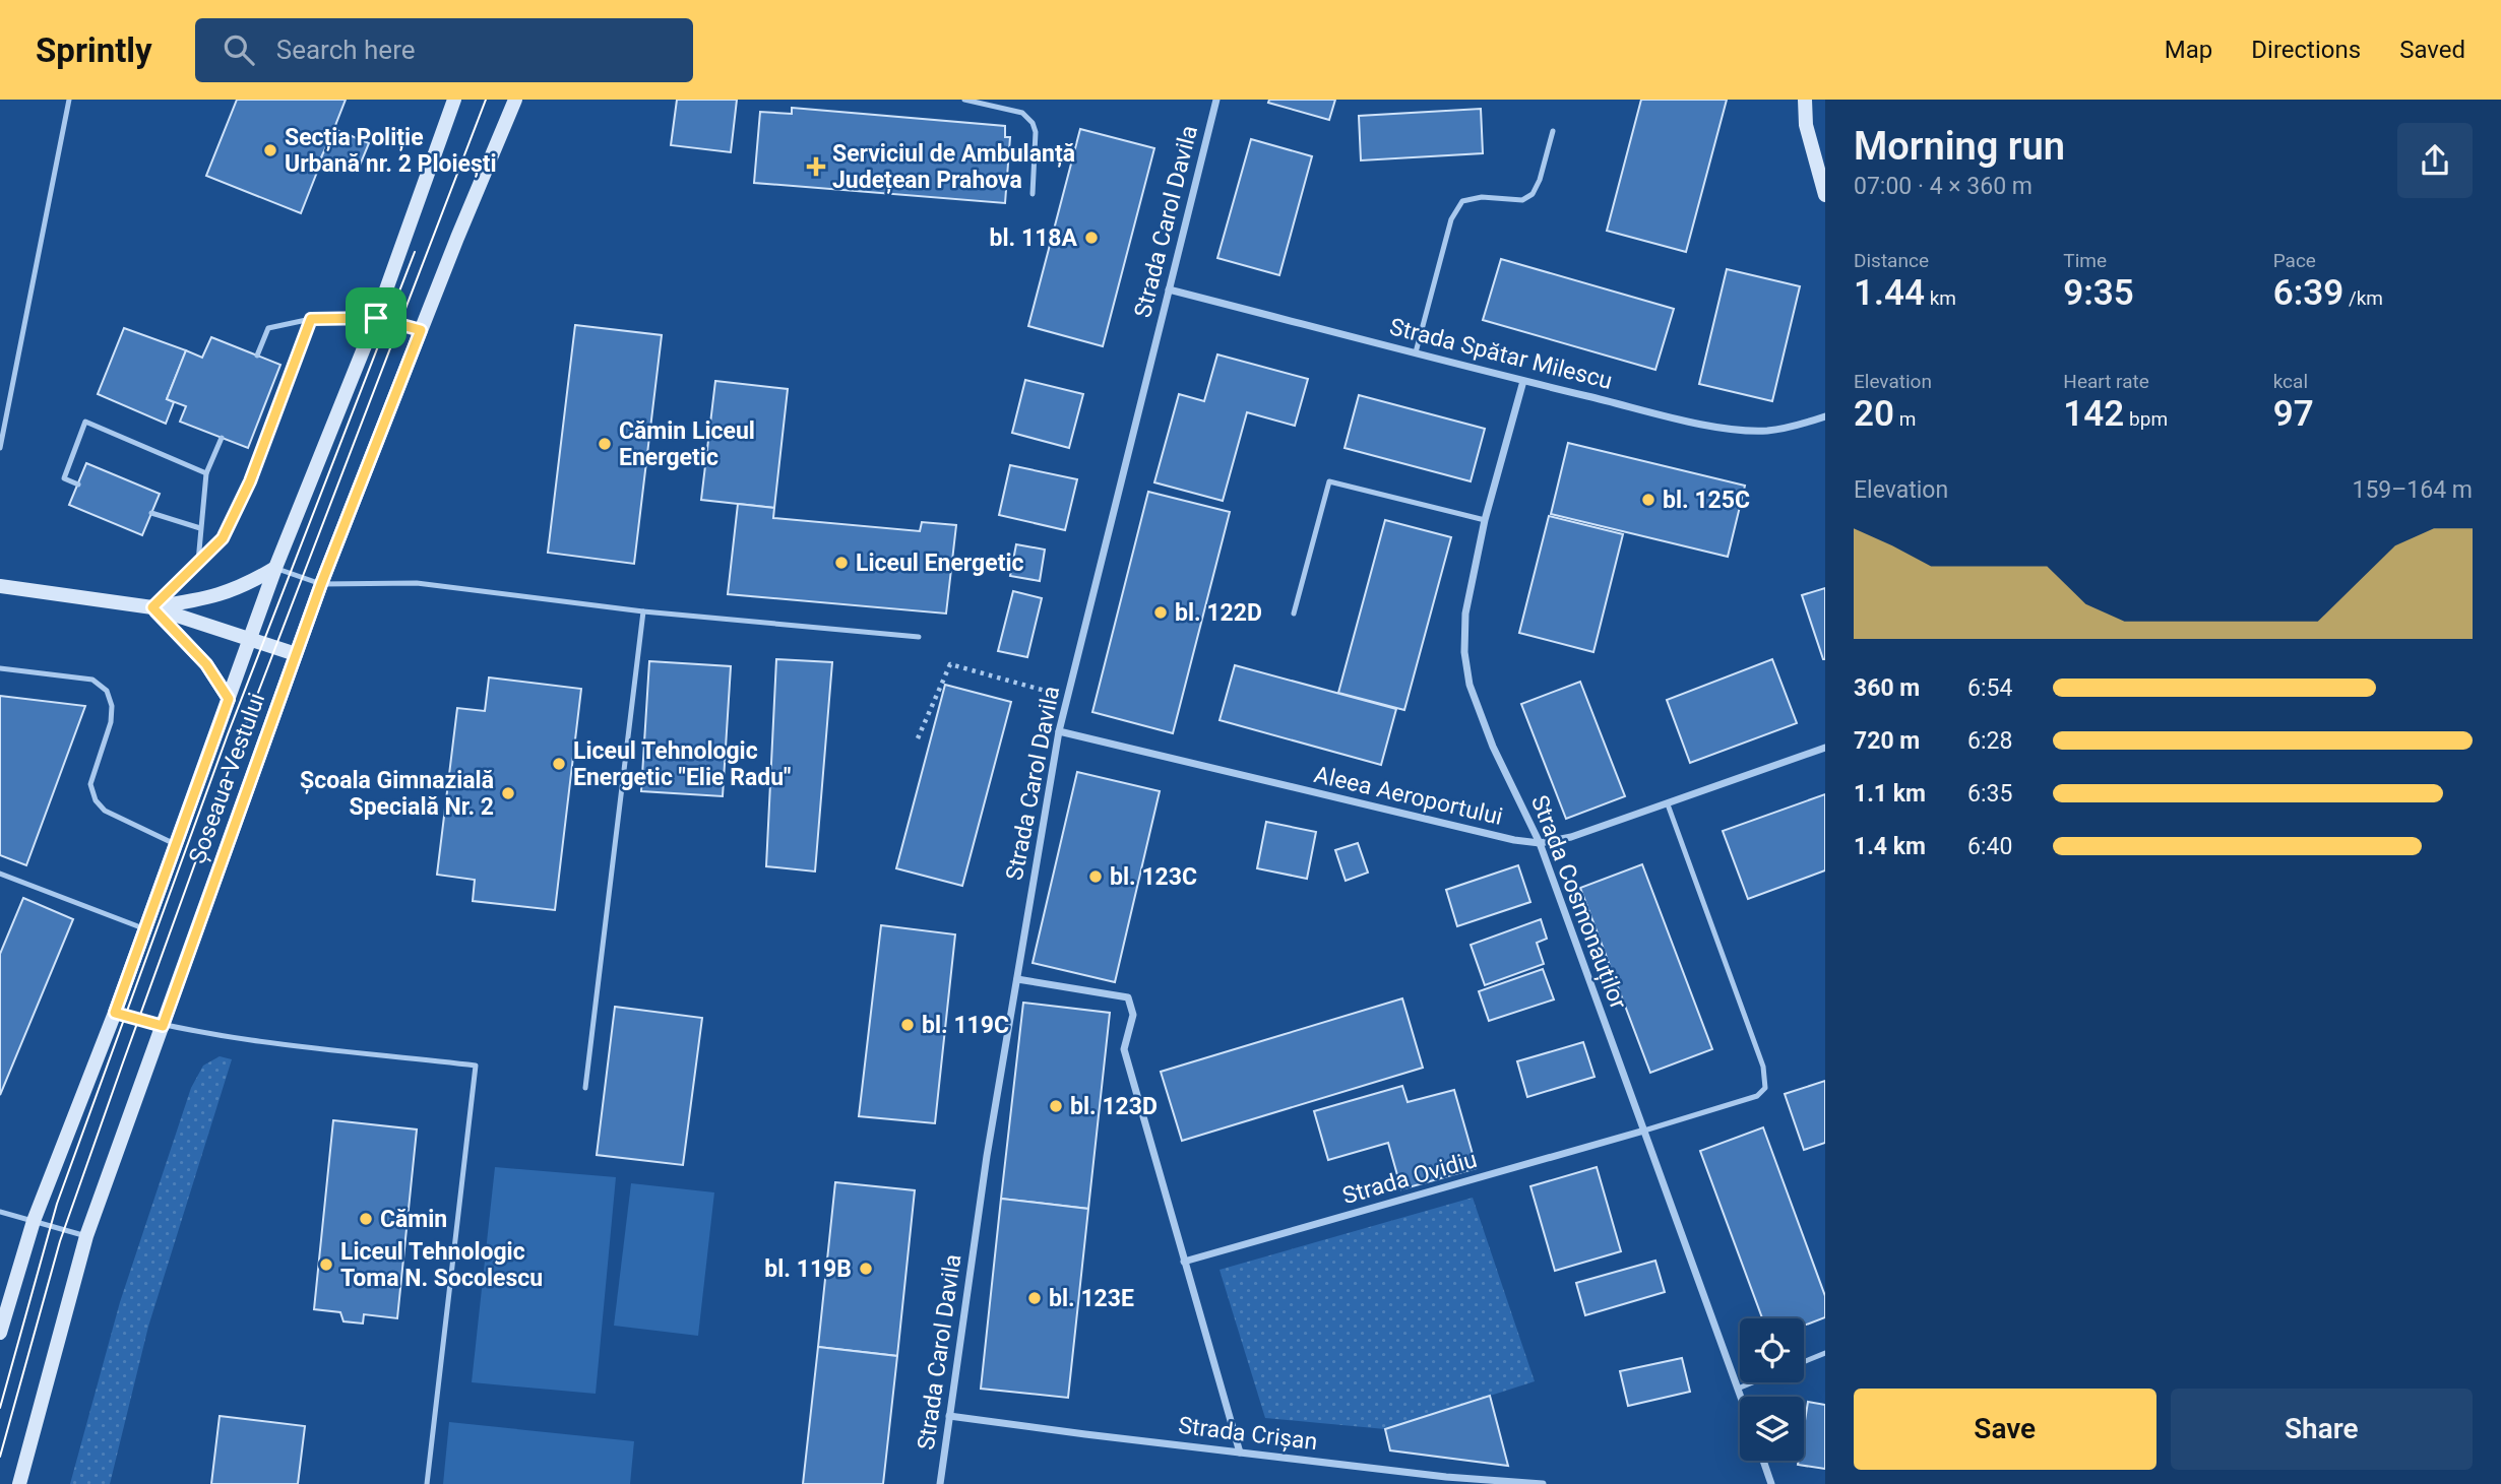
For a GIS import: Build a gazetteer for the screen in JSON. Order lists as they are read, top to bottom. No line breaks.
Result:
{"streets":{"main road":["Șoseaua Vestului"],"street":["Strada Carol Davila","Strada Spătar Milescu","Aleea Aeroportului","Strada Cosmonauților","Strada Ovidiu","Strada Crișan"]},"crossings":[["Strada Carol Davila","Strada Spătar Milescu"],["Strada Carol Davila","Aleea Aeroportului"],["Strada Carol Davila","Strada Crișan"],["Strada Spătar Milescu","Strada Cosmonauților"],["Aleea Aeroportului","Strada Cosmonauților"],["Strada Cosmonauților","Strada Ovidiu"]],"places":{"other":["Secția Poliție Urbană nr. 2 Ploiești","bl. 118A","Cămin Liceul Energetic","bl. 125C","Liceul Energetic","bl. 122D","Liceul Tehnologic Energetic \"Elie Radu\"","Școala Gimnazială Specială Nr. 2","bl. 123C","bl. 119C","bl. 123D","Cămin","Liceul Tehnologic Toma N. Socolescu","bl. 119B","bl. 123E"],"health":["Serviciul de Ambulanță Județean Prahova"]},"page":{"header":"Sprintly","search":"Search here","nav":["Map","Directions","Saved"],"heading":["Morning run","07:00 · 4 × 360 m"],"stats":[["Distance","1.44 km"],["Time","9:35"],["Pace","6:39 /km"],["Elevation","20 m"],["Heart rate","142 bpm"],["kcal","97"]],"chart":["Elevation","159–164 m"],"list":[{"name":"360 m","note":"6:54"},{"name":"720 m","note":"6:28"},{"name":"1.1 km","note":"6:35"},{"name":"1.4 km","note":"6:40"}],"buttons":["Save","Share"]}}
